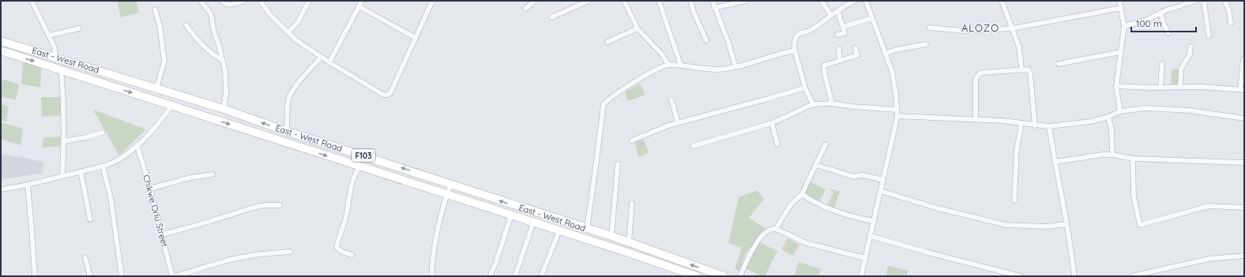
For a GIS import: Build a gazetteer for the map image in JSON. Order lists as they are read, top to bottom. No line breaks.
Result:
{"streets":{"main road":["East - West Road","F103"],"street":["Chikwe Orlu Street"]},"districts":["ALOZO"],"scale_bar":"100 m"}
